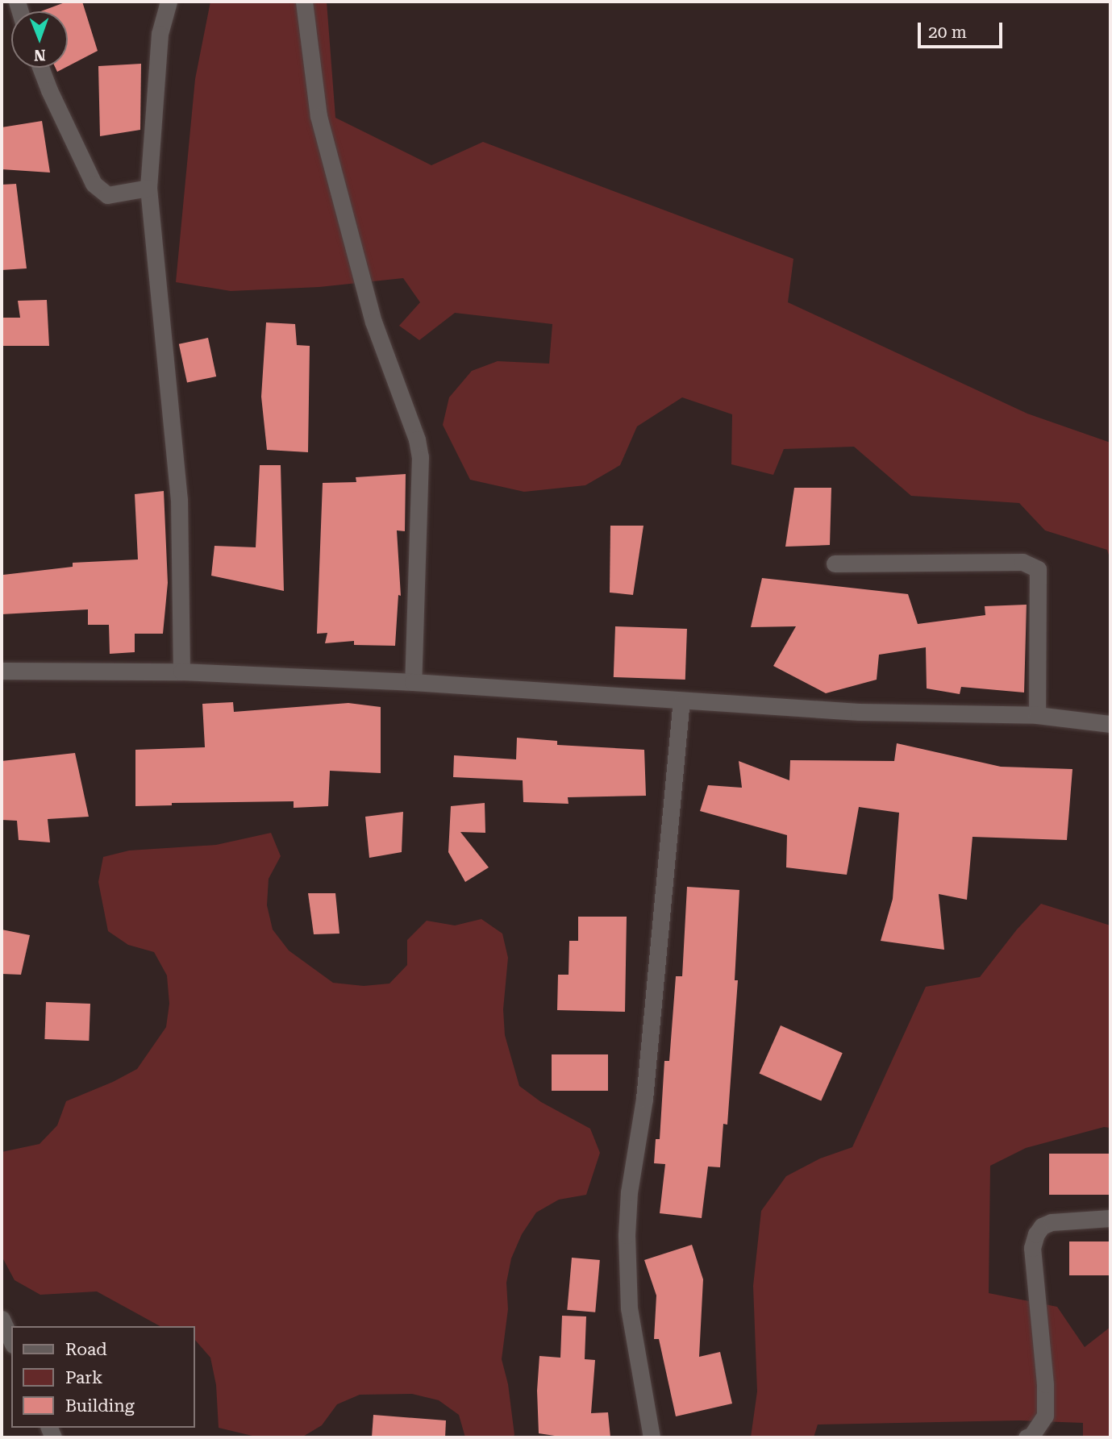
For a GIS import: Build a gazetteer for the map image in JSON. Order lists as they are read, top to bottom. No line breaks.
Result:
{"legend":["Road","Park","Building"],"scale_bar":"20 m","north":"bottom"}
